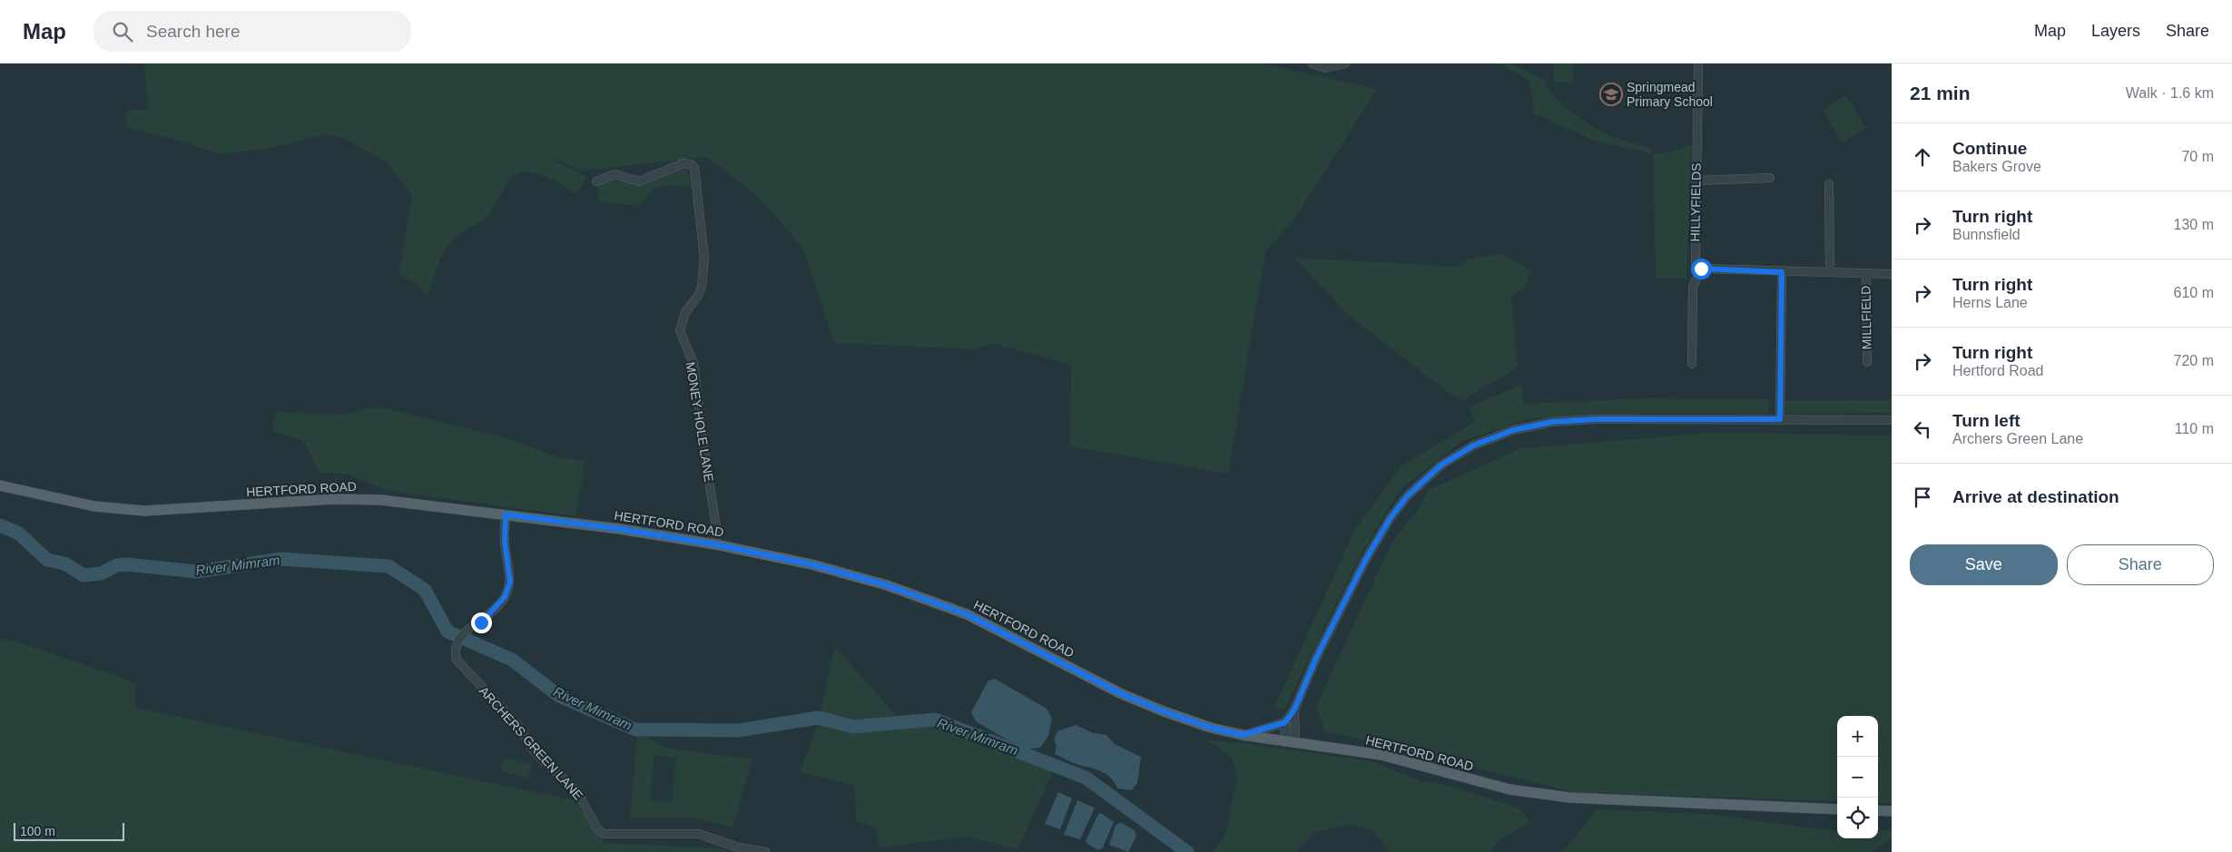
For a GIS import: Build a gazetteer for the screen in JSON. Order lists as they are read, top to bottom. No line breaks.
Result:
{"streets":{"main road":["HERTFORD ROAD"],"street":["HILLYFIELDS","MILLFIELD","MONEY HOLE LANE","ARCHERS GREEN LANE"]},"crossings":[["MONEY HOLE LANE","HERTFORD ROAD"],["HERTFORD ROAD","ARCHERS GREEN LANE"]],"water":["River Mimram"],"places":{"school or university":["Springmead Primary School"]},"scale_bar":"100 m","page":{"header":"Map","search":"Search here","nav":["Map","Layers","Share"],"heading":["21 min","Walk · 1.6 km"],"list":[["Continue","Bakers Grove","70 m"],["Turn right","Bunnsfield","130 m"],["Turn right","Herns Lane","610 m"],["Turn right","Hertford Road","720 m"],["Turn left","Archers Green Lane","110 m"],"Arrive at destination"],"buttons":["Save","Share"],"map_buttons":["+","−"],"scale":"100 m"}}
